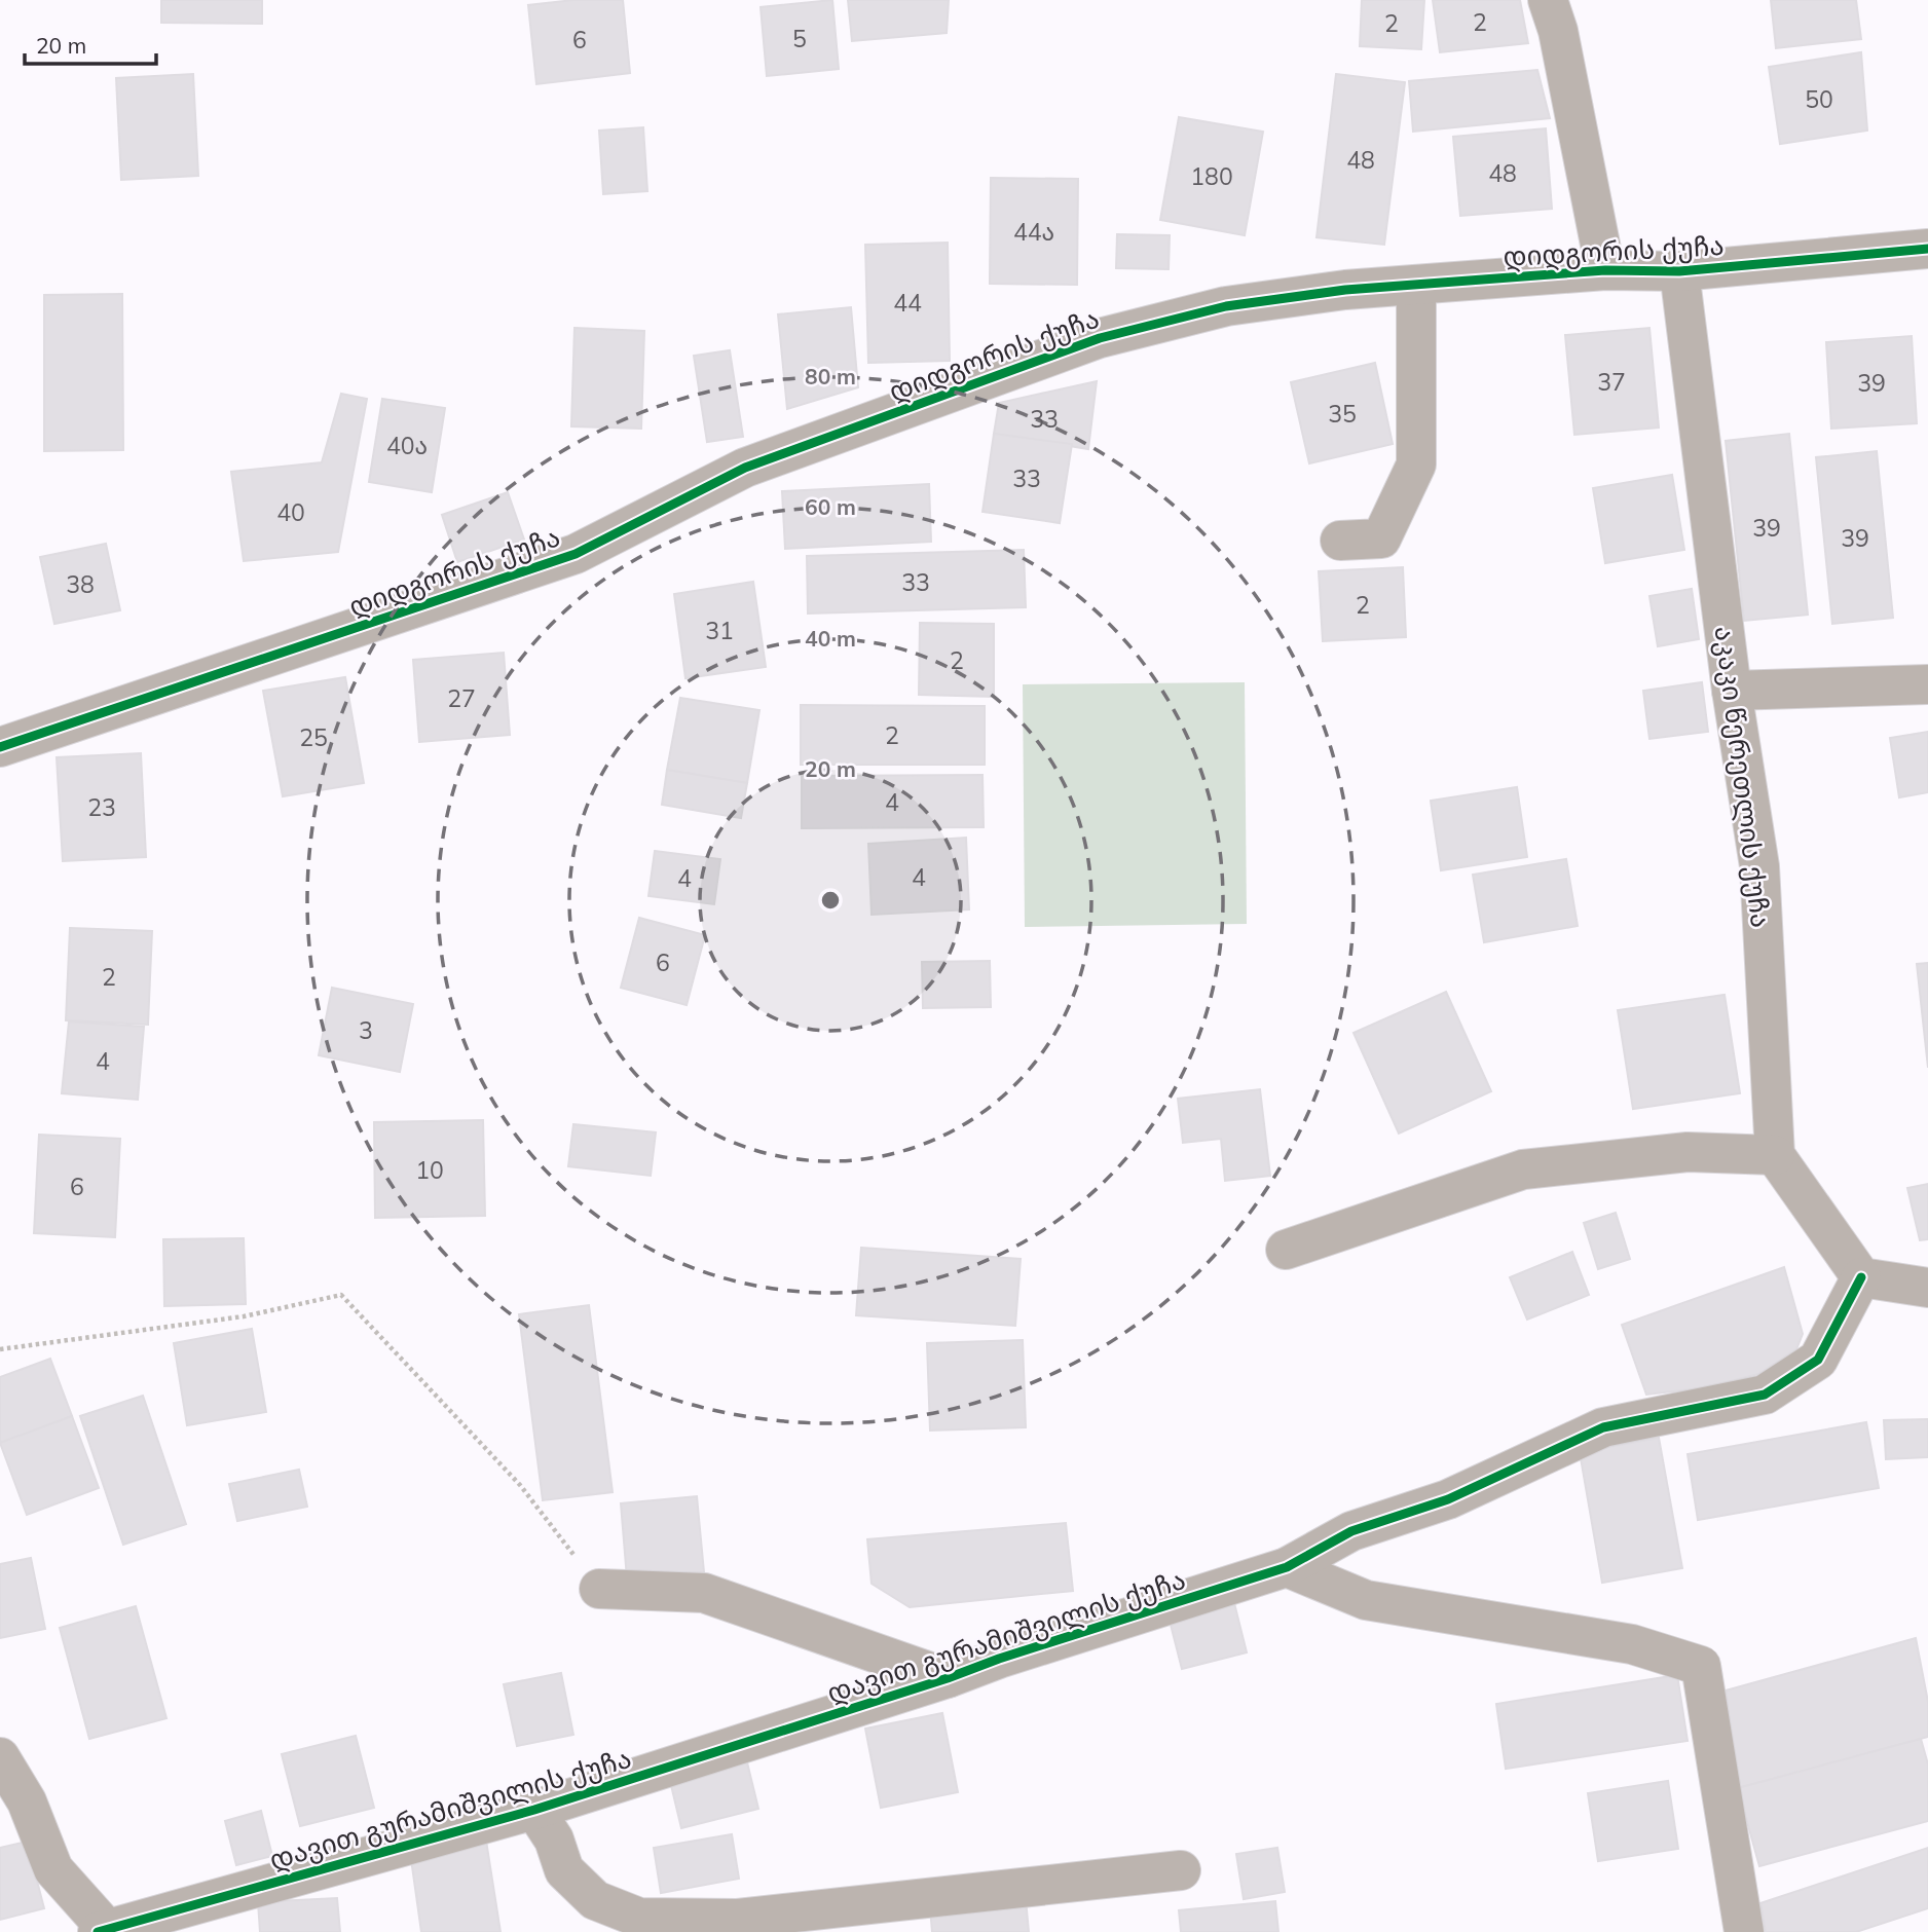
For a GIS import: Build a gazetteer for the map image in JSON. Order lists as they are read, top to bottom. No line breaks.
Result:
{"streets":{"street":["დიდგორის ქუჩა","აკაკი წერეთლის ქუჩა","დავით გურამიშვილის ქუჩა"]},"crossings":[["დიდგორის ქუჩა","აკაკი წერეთლის ქუჩა"]],"house_numbers":["2","2","5","6","50","48","48","180","44ა","44","37","39","35","33","40ა","33","40","39","39","33","38","2","31","2","27","2","25","4","23","4","4","6","2","3","4","10","6"],"scale_bar":"20 m","rings":["80 m","60 m","40 m","20 m"]}
